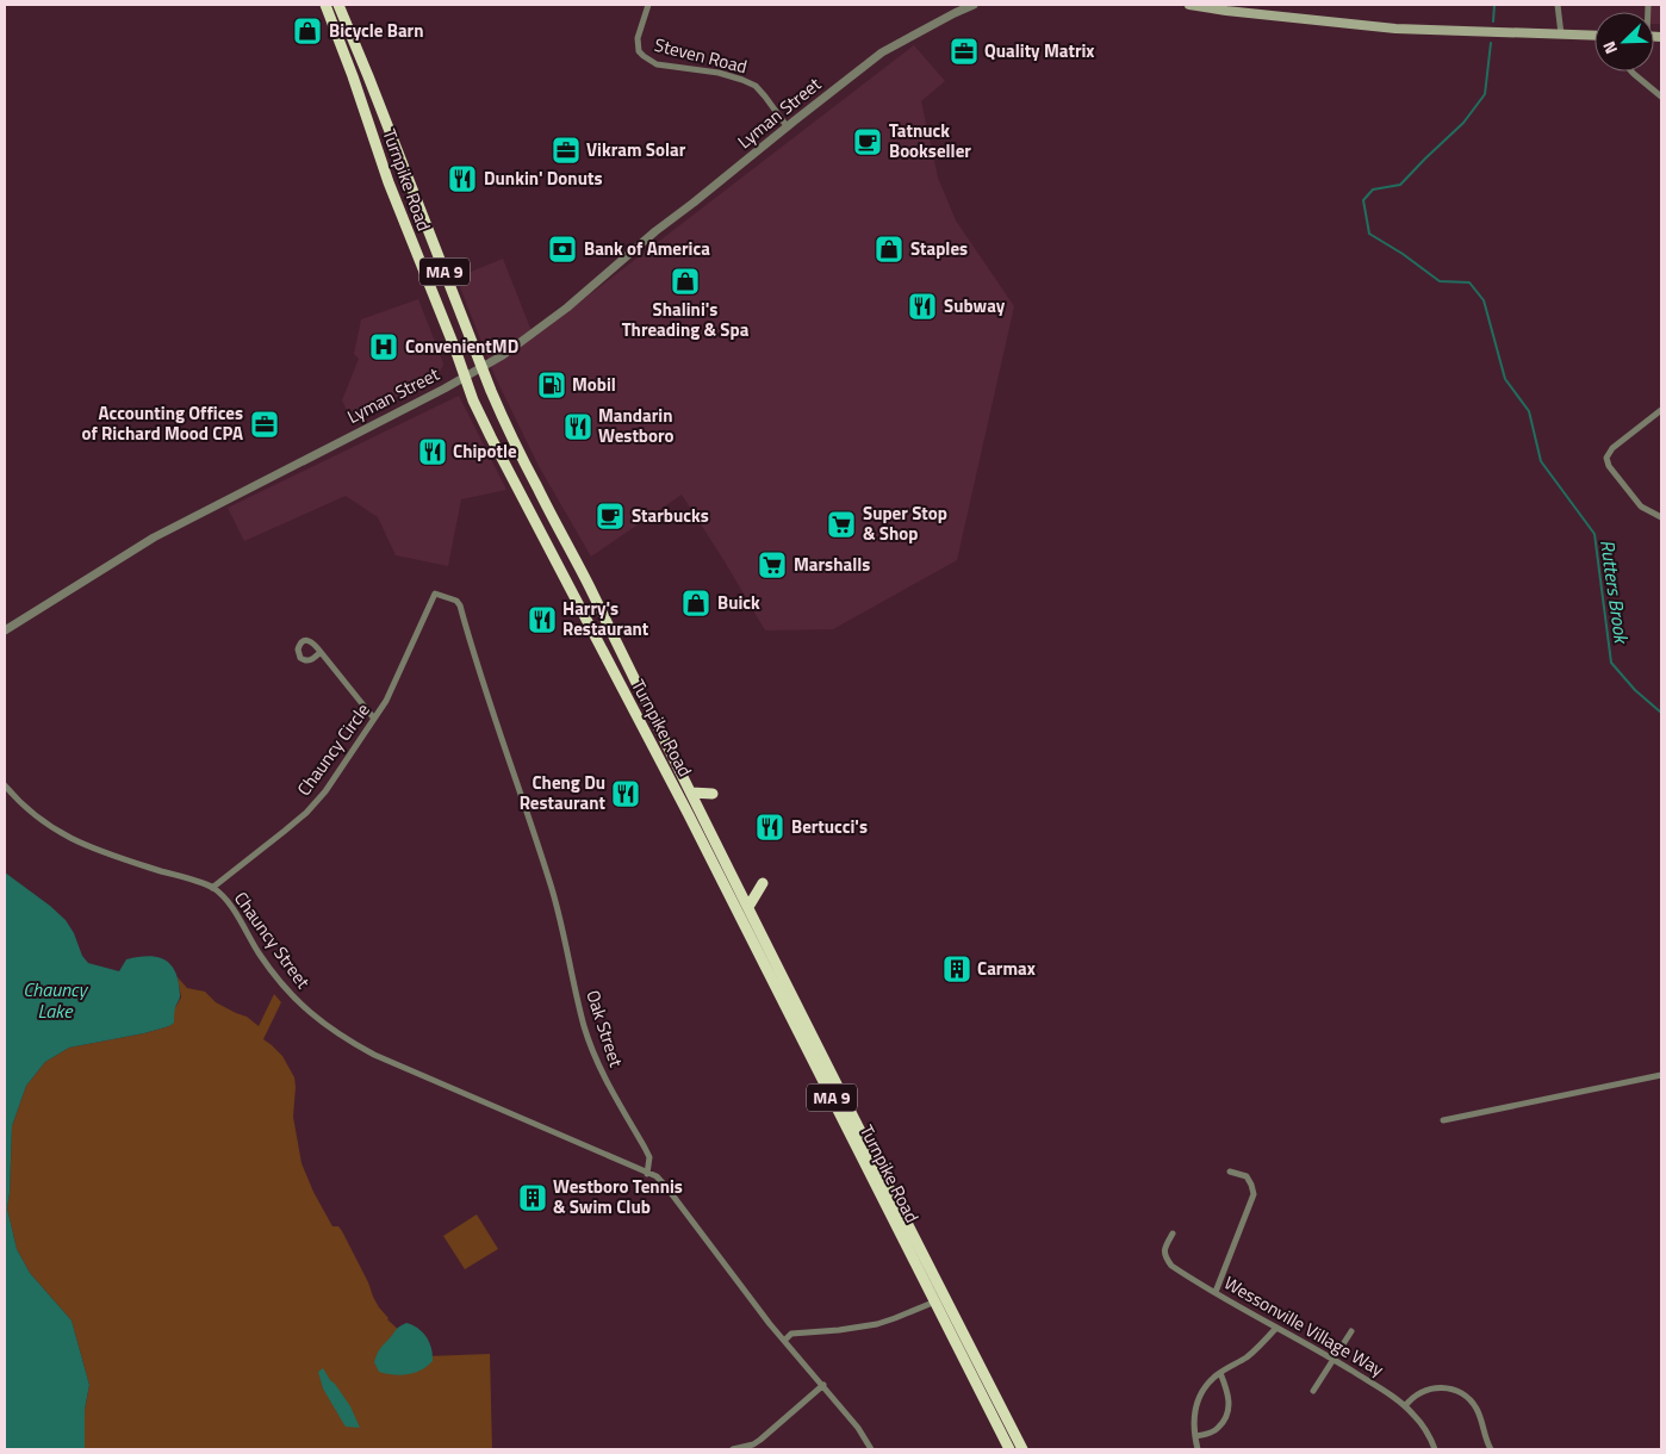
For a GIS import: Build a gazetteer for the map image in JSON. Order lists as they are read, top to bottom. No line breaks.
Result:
{"streets":{"highway":["Turnpike Road","MA 9"],"street":["Steven Road","Lyman Street","Chauncy Circle","Chauncy Street","Oak Street","Wessonville Village Way"]},"crossings":[["Steven Road","Lyman Street"],["Lyman Street","Turnpike Road"],["Chauncy Circle","Chauncy Street"],["Chauncy Circle","Oak Street"],["Chauncy Street","Oak Street"]],"water":["Rutters Brook","Chauncy Lake"],"places":{"shop":["Bicycle Barn","Staples","Shalini's Threading & Spa","Buick"],"office":["Quality Matrix","Vikram Solar","Accounting Offices of Richard Mood CPA"],"cafe":["Tatnuck Bookseller","Starbucks"],"restaurant":["Dunkin' Donuts","Subway","Mandarin Westboro","Chipotle","Harry's Restaurant","Cheng Du Restaurant","Bertucci's"],"bank":["Bank of America"],"hospital":["ConvenientMD"],"fuel station":["Mobil"],"supermarket":["Super Stop & Shop","Marshalls"],"building":["Carmax","Westboro Tennis & Swim Club"]},"north":"bottom left"}
